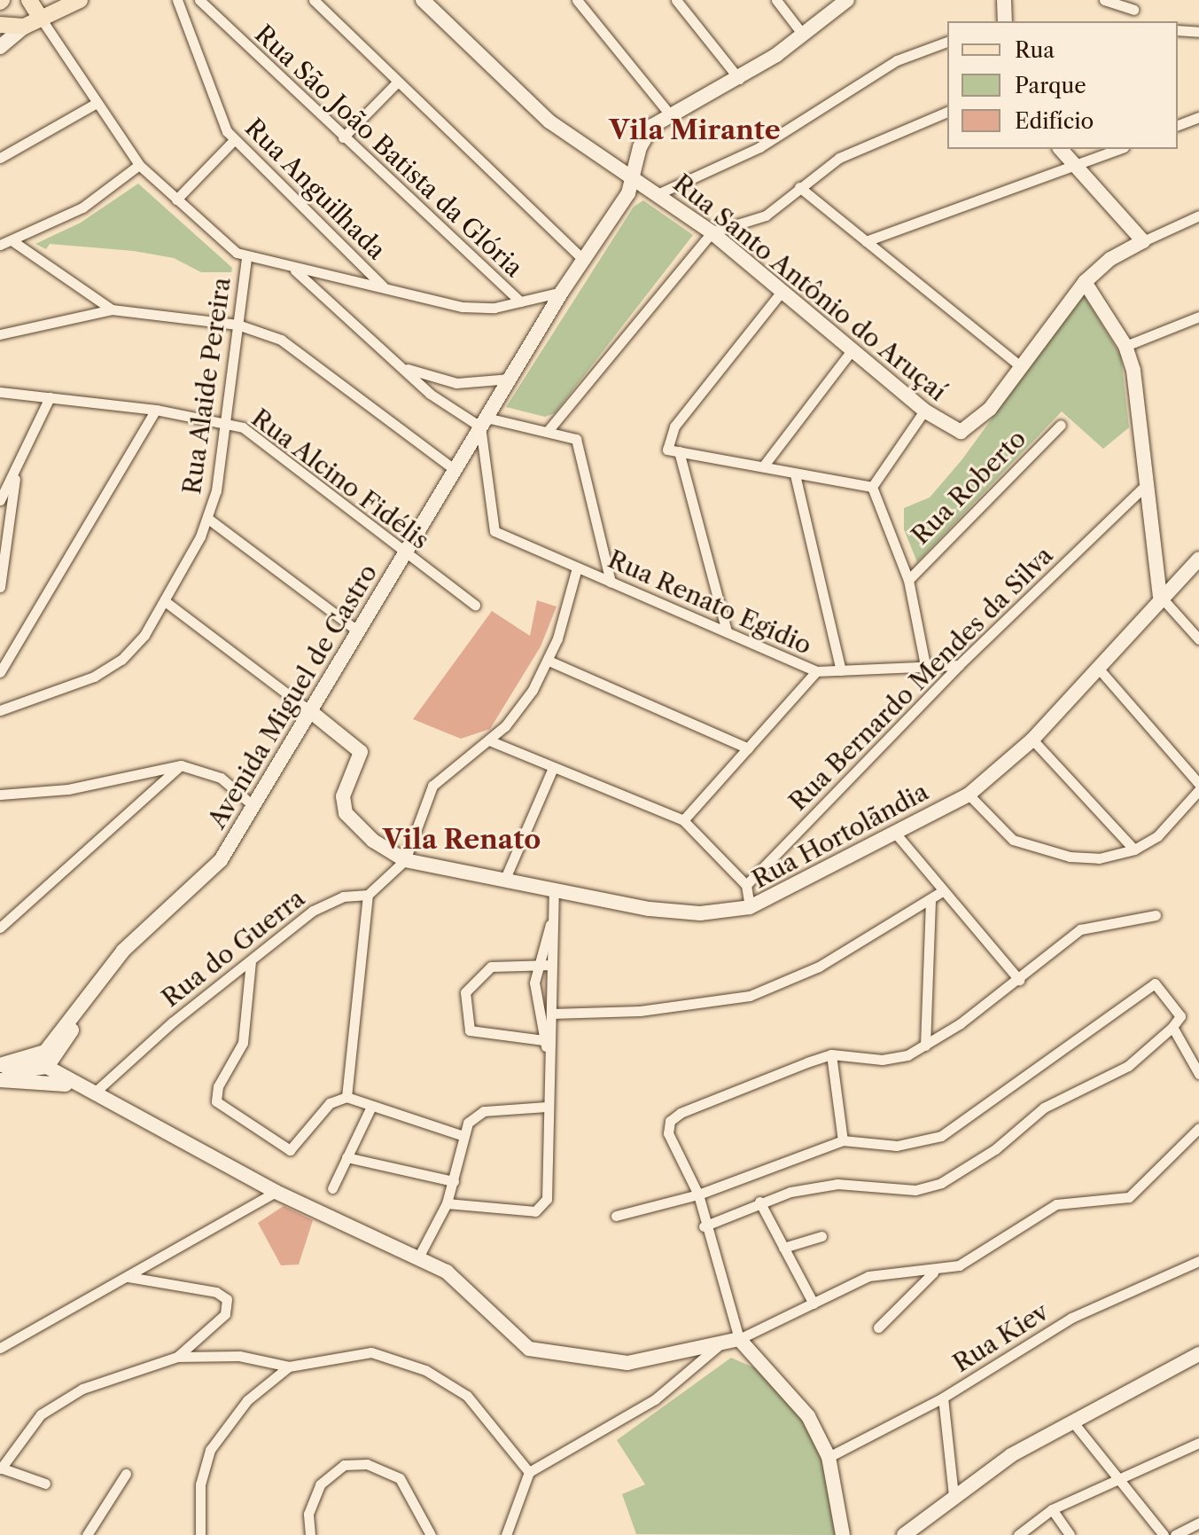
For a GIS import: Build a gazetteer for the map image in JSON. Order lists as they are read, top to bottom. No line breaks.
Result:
{"streets":{"street":["Rua São João Batista da Glória","Rua Anguilhada","Rua Santo Antônio do Aruçaí","Rua Alaide Pereira","Rua Alcino Fidélis","Rua Roberto","Rua Renato Egidio","Rua Bernardo Mendes da Silva","Avenida Miguel de Castro","Rua Hortolãndia","Rua do Guerra","Rua Kiev"]},"crossings":[["Rua Santo Antônio do Aruçaí","Avenida Miguel de Castro"],["Rua Alaide Pereira","Rua Alcino Fidélis"],["Rua Alcino Fidélis","Avenida Miguel de Castro"],["Rua Renato Egidio","Rua Bernardo Mendes da Silva"],["Rua Renato Egidio","Avenida Miguel de Castro"],["Avenida Miguel de Castro","Rua Hortolãndia"]],"districts":["Vila Mirante","Vila Renato"],"legend":["Rua","Parque","Edifício"]}
